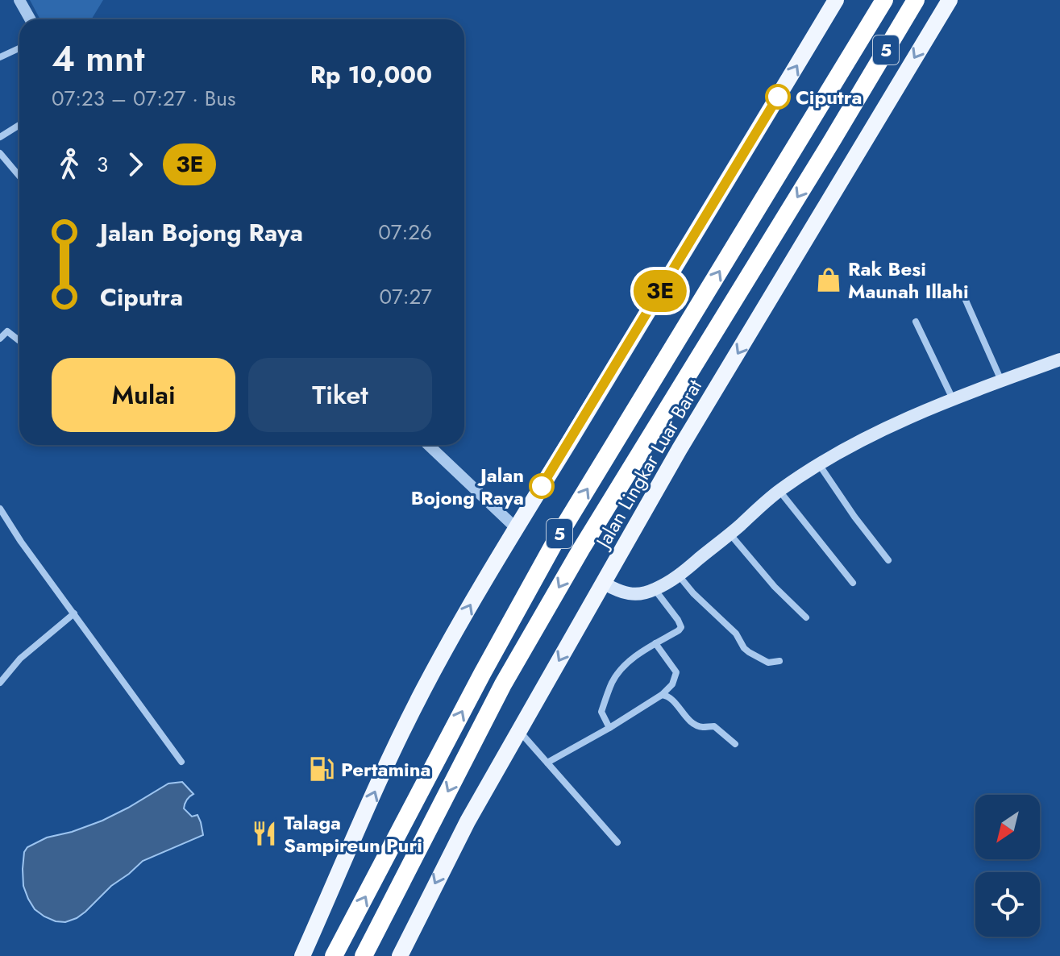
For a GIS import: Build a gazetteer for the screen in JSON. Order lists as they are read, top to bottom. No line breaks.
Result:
{"streets":{"highway":["5"],"main road":["Jalan Lingkar Luar Barat"]},"places":{"other":["Ciputra","Jalan Bojong Raya"],"shop":["Rak Besi Maunah Illahi"],"fuel station":["Pertamina"],"restaurant":["Talaga Sampireun Puri"]},"lines":["bus line 3E"],"north":"bottom left","page":{"on_map":"3E","heading":["4 mnt","07:23 – 07:27 · Bus","Rp 10,000"],"legs":["3","3E"],"list":[{"name":"Jalan Bojong Raya","value":"07:26"},{"name":"Ciputra","value":"07:27"}],"buttons":["Mulai","Tiket"]}}
